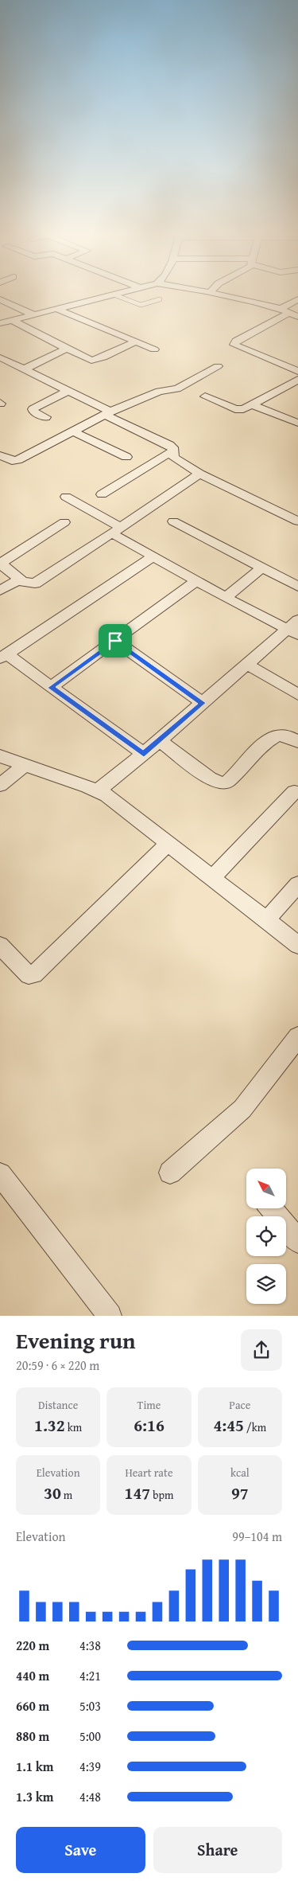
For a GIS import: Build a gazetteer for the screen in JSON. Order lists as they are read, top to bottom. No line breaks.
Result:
{"north":"top left","page":{"heading":["Evening run","20:59 · 6 × 220 m"],"stats":[["Distance","1.32 km"],["Time","6:16"],["Pace","4:45 /km"],["Elevation","30 m"],["Heart rate","147 bpm"],["kcal","97"]],"chart":["Elevation","99–104 m"],"list":[{"name":"220 m","note":"4:38"},{"name":"440 m","note":"4:21"},{"name":"660 m","note":"5:03"},{"name":"880 m","note":"5:00"},{"name":"1.1 km","note":"4:39"},{"name":"1.3 km","note":"4:48"}],"buttons":["Save","Share"]}}
